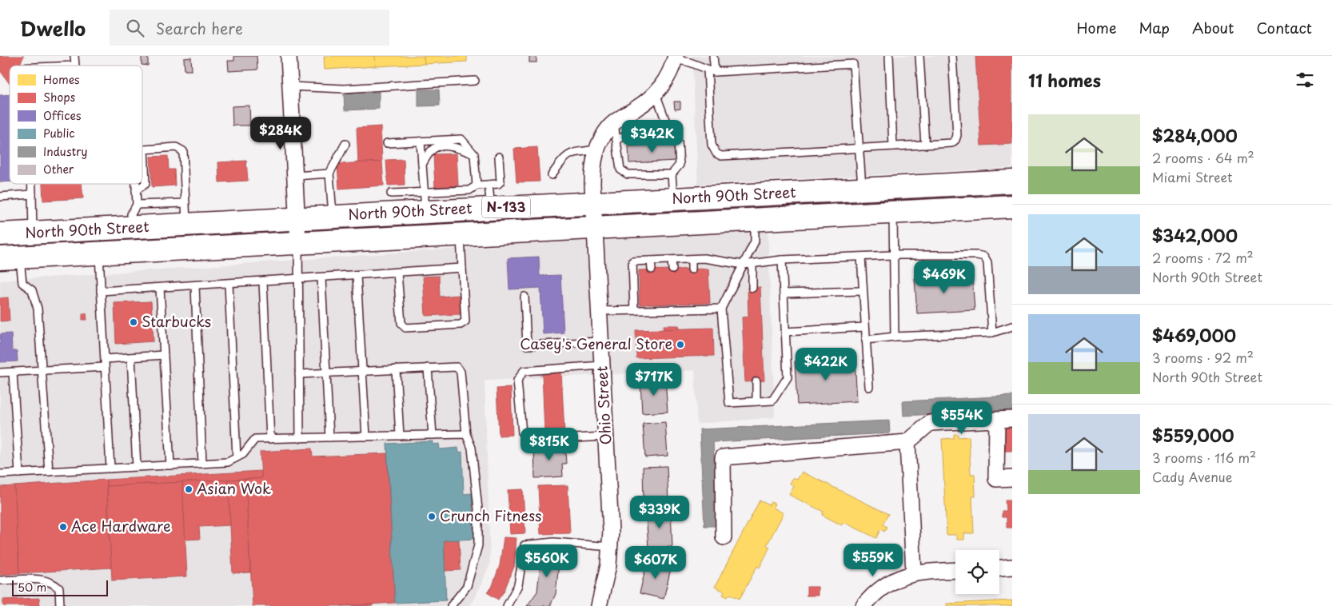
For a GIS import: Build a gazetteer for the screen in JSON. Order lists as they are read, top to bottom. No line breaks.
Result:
{"streets":{"main road":["North 90th Street","N-133"],"street":["Ohio Street"]},"crossings":[["North 90th Street","Ohio Street"]],"places":["Starbucks","Casey's General Store","Asian Wok","Crunch Fitness","Ace Hardware"],"legend":["Homes","Shops","Offices","Public","Industry","Other"],"scale_bar":"50 m","page":{"header":"Dwello","search":"Search here","nav":["Home","Map","About","Contact"],"heading":"11 homes","list":[{"name":"$284,000","note":"2 rooms · 64 m² · Miami Street"},{"name":"$342,000","note":"2 rooms · 72 m² · North 90th Street"},{"name":"$469,000","note":"3 rooms · 92 m² · North 90th Street"},{"name":"$559,000","note":"3 rooms · 116 m² · Cady Avenue"}],"price":["$284K","$342K","$469K","$422K","$717K","$554K","$815K","$339K","$559K","$560K","$607K"],"scale":"50 m"}}
